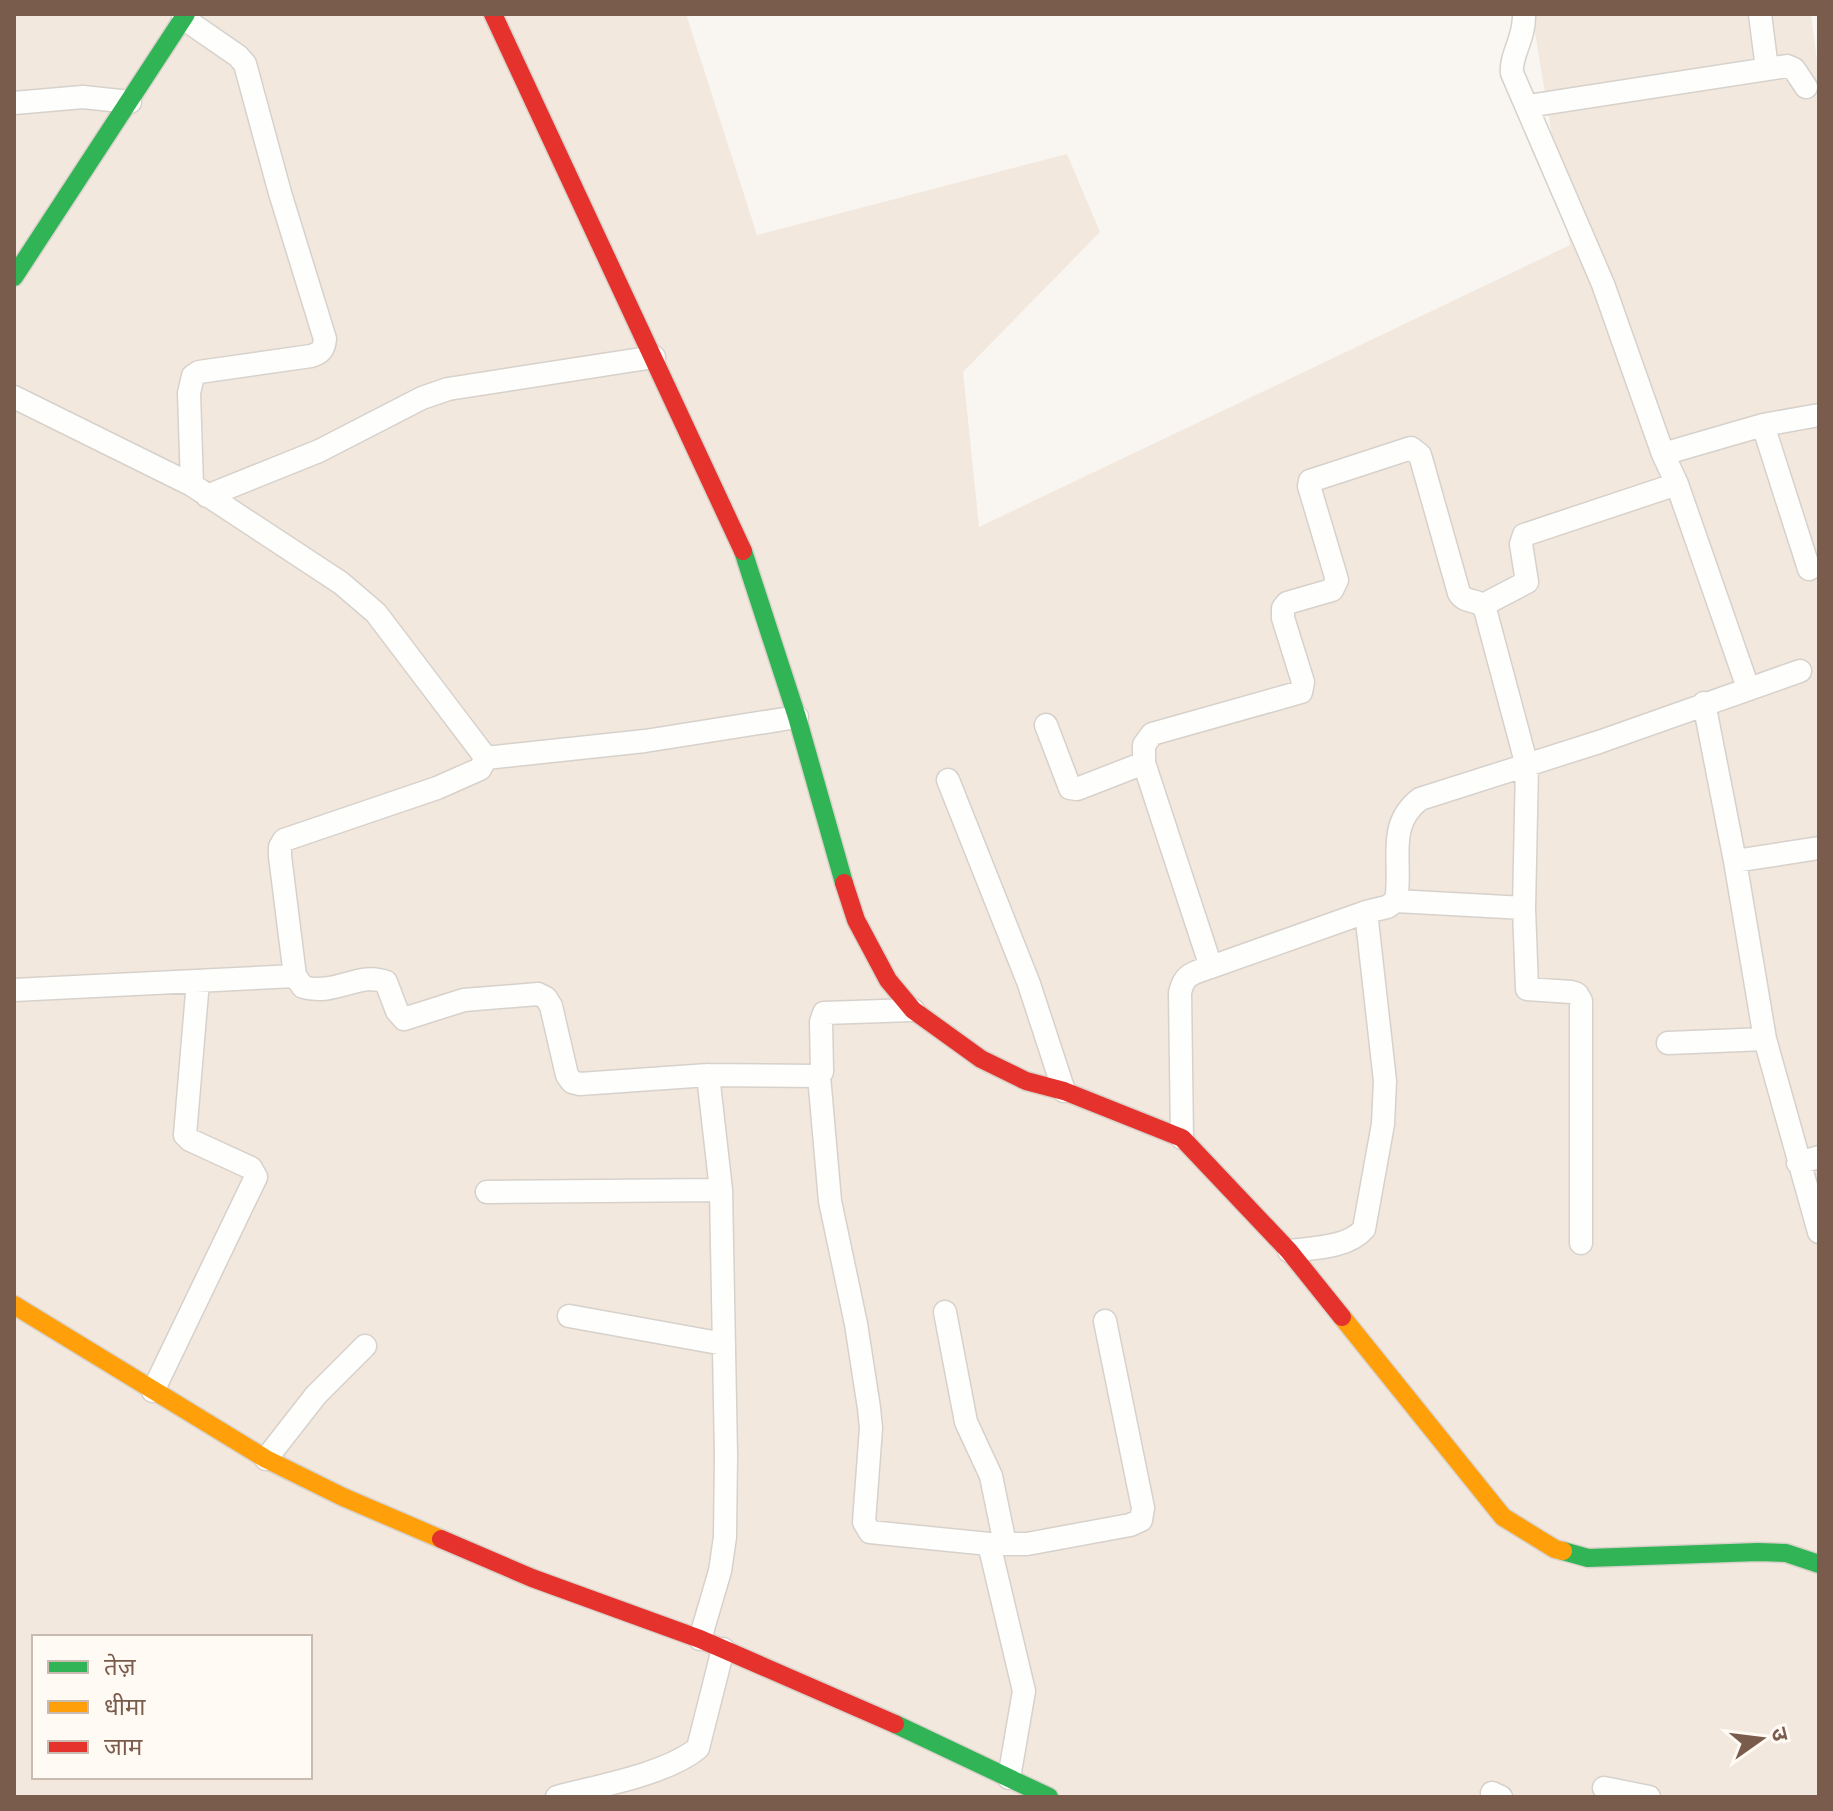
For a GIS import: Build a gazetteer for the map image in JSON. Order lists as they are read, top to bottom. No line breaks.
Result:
{"legend":["तेज़","धीमा","जाम"],"north":"right"}
